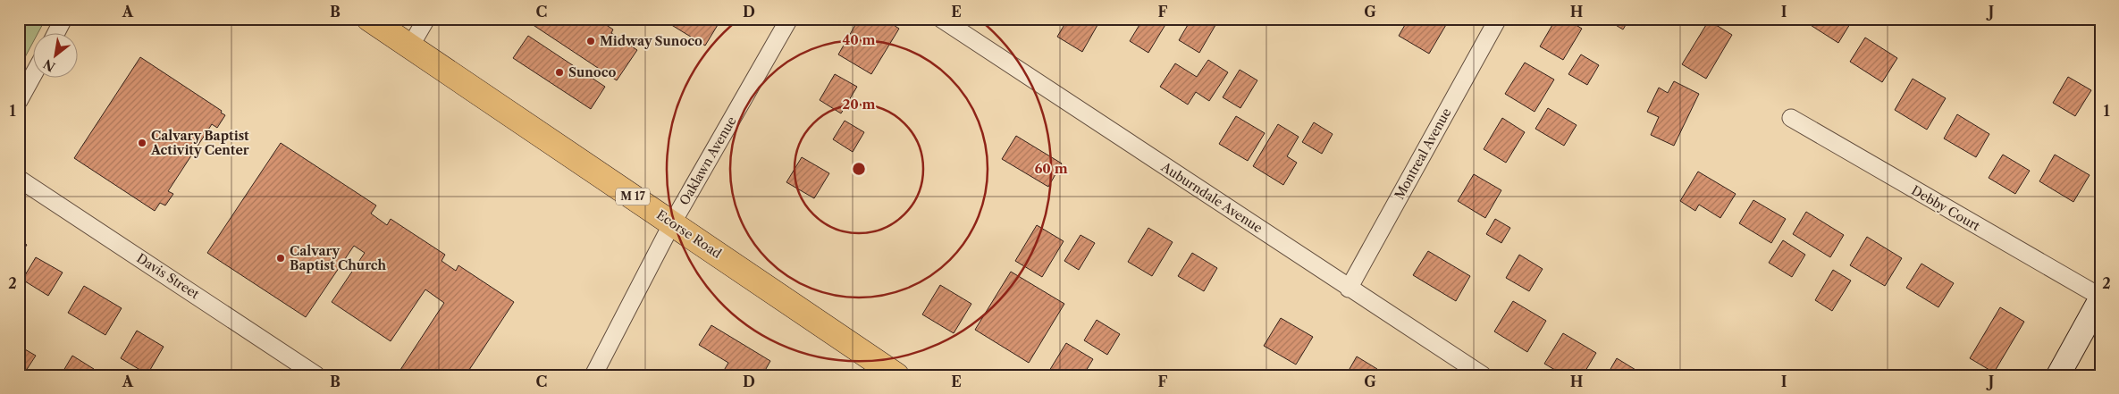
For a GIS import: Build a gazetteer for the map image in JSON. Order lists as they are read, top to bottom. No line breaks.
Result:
{"streets":{"main road":["M 17","Ecorse Road"],"street":["Montreal Avenue","Oaklawn Avenue","Auburndale Avenue","Debby Court","Davis Street"]},"crossings":[["Montreal Avenue","Auburndale Avenue"],["Oaklawn Avenue","Ecorse Road"]],"places":["Midway Sunoco","Sunoco","Calvary Baptist Activity Center","Calvary Baptist Church"],"north":"bottom left","grid":{"columns":["A","B","C","D","E","F","G","H","I","J"],"rows":["1","2"]},"rings":["40 m","20 m","60 m"]}
